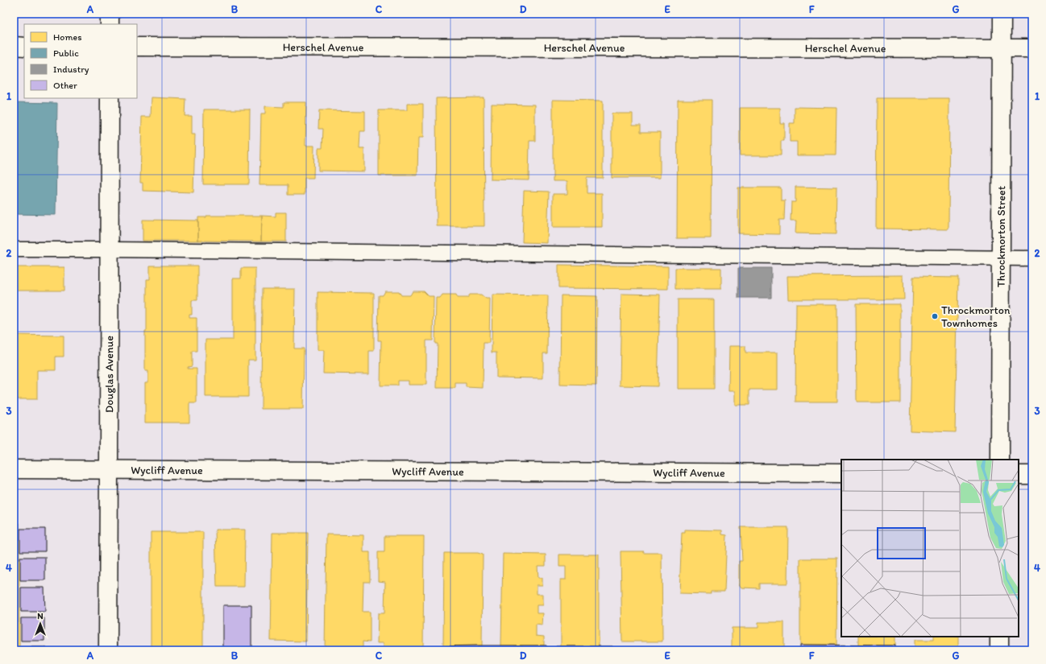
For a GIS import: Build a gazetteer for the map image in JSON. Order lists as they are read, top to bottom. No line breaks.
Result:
{"streets":{"street":["Herschel Avenue","Throckmorton Street","Douglas Avenue","Wycliff Avenue"]},"crossings":[["Herschel Avenue","Throckmorton Street"],["Douglas Avenue","Wycliff Avenue"]],"places":["Throckmorton Townhomes"],"legend":["Homes","Public","Industry","Other"],"north":"top","grid":{"columns":["A","B","C","D","E","F","G"],"rows":["1","2","3","4"]}}
